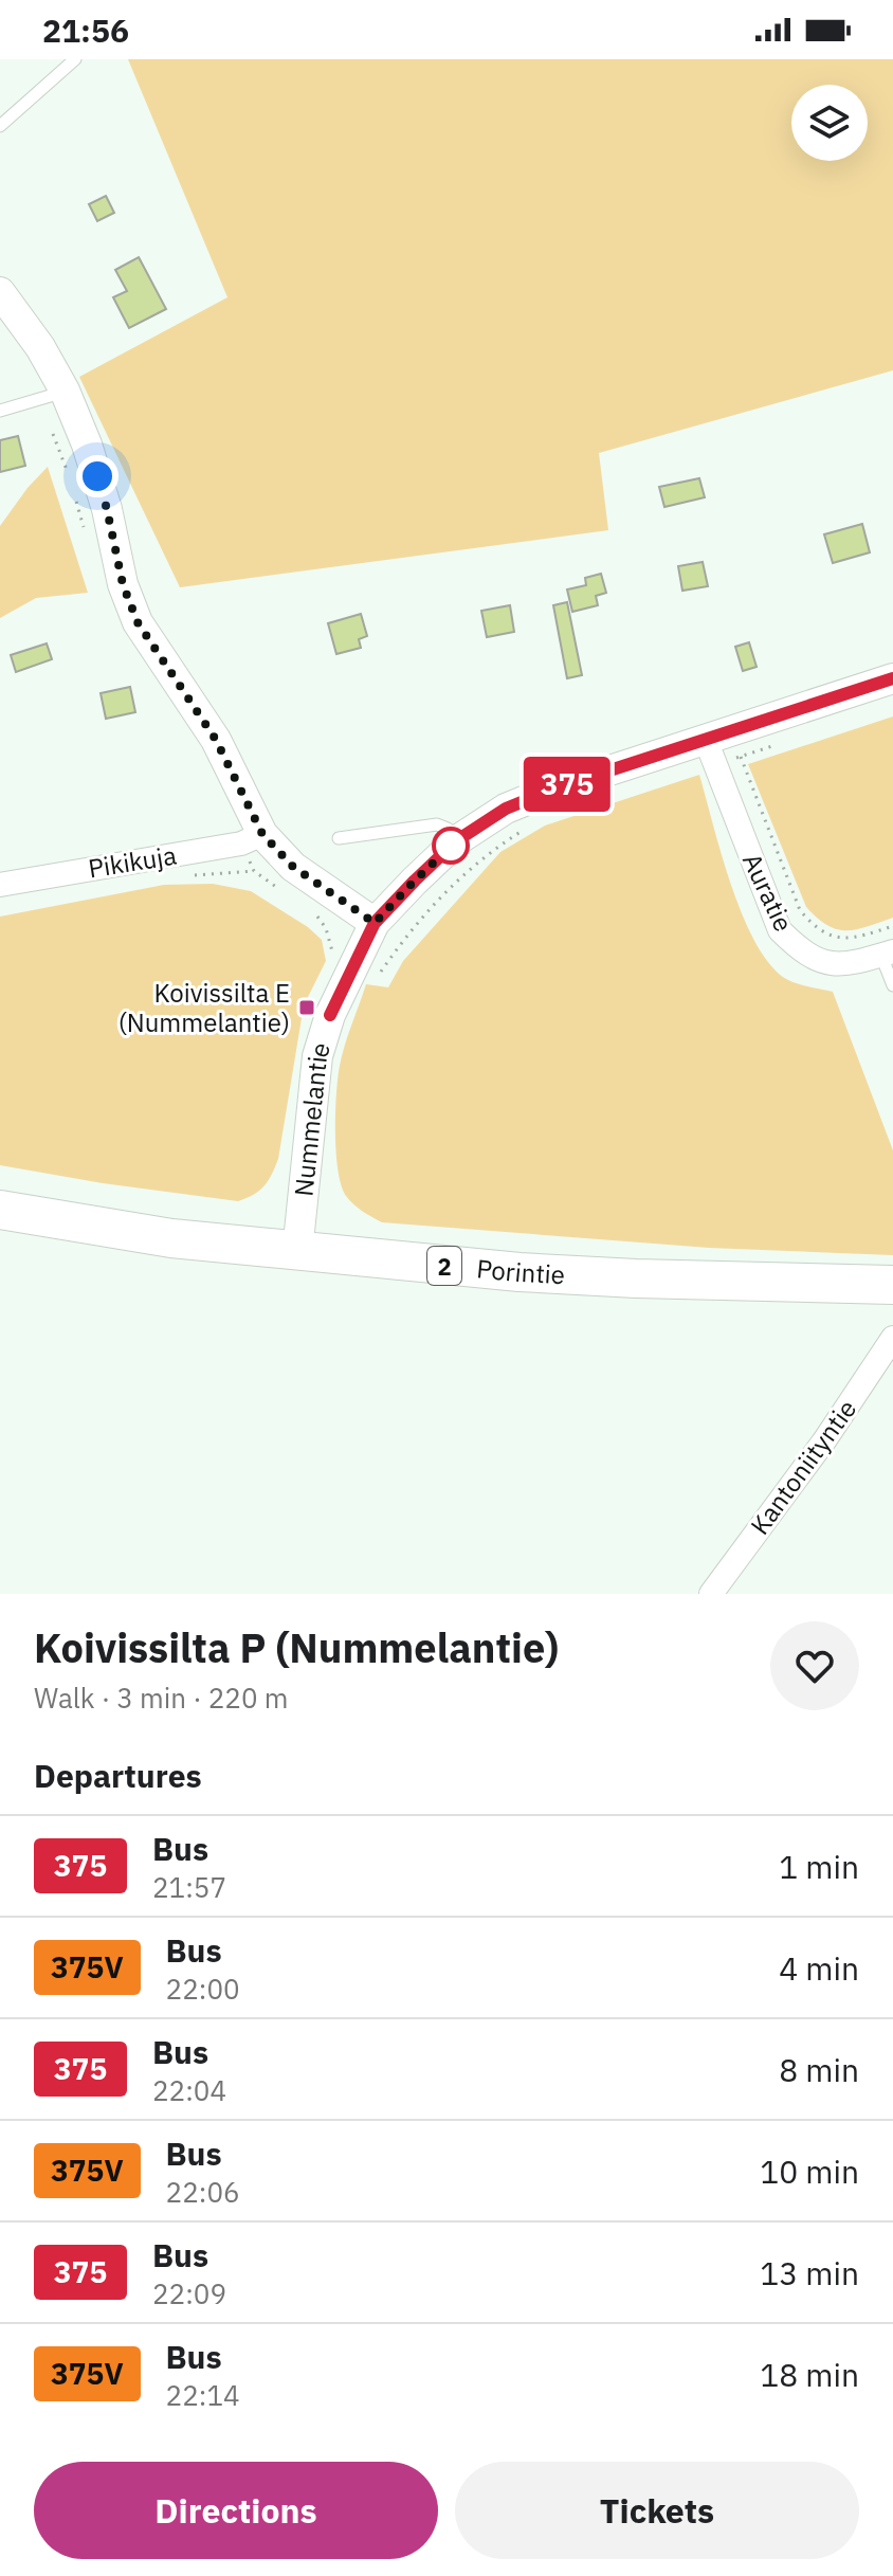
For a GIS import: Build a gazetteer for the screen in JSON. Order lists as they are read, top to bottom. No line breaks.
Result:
{"streets":{"highway":["2","Porintie"],"street":["Pikikuja","Auratie","Nummelantie","Kantoniityntie"]},"crossings":[["Auratie","Nummelantie"],["Nummelantie","Porintie"]],"places":{"transit":["Koivissilta E (Nummelantie)"]},"lines":["bus line 375"],"page":{"status":"21:56","on_map":"375","heading":[["Koivissilta P (Nummelantie)","Walk · 3 min · 220 m"],"Departures"],"list":[{"mark":"375","name":"Bus","note":"21:57","value":"1 min"},{"mark":"375V","name":"Bus","note":"22:00","value":"4 min"},{"mark":"375","name":"Bus","note":"22:04","value":"8 min"},{"mark":"375V","name":"Bus","note":"22:06","value":"10 min"},{"mark":"375","name":"Bus","note":"22:09","value":"13 min"},{"mark":"375V","name":"Bus","note":"22:14","value":"18 min"}],"buttons":["Directions","Tickets"]}}
